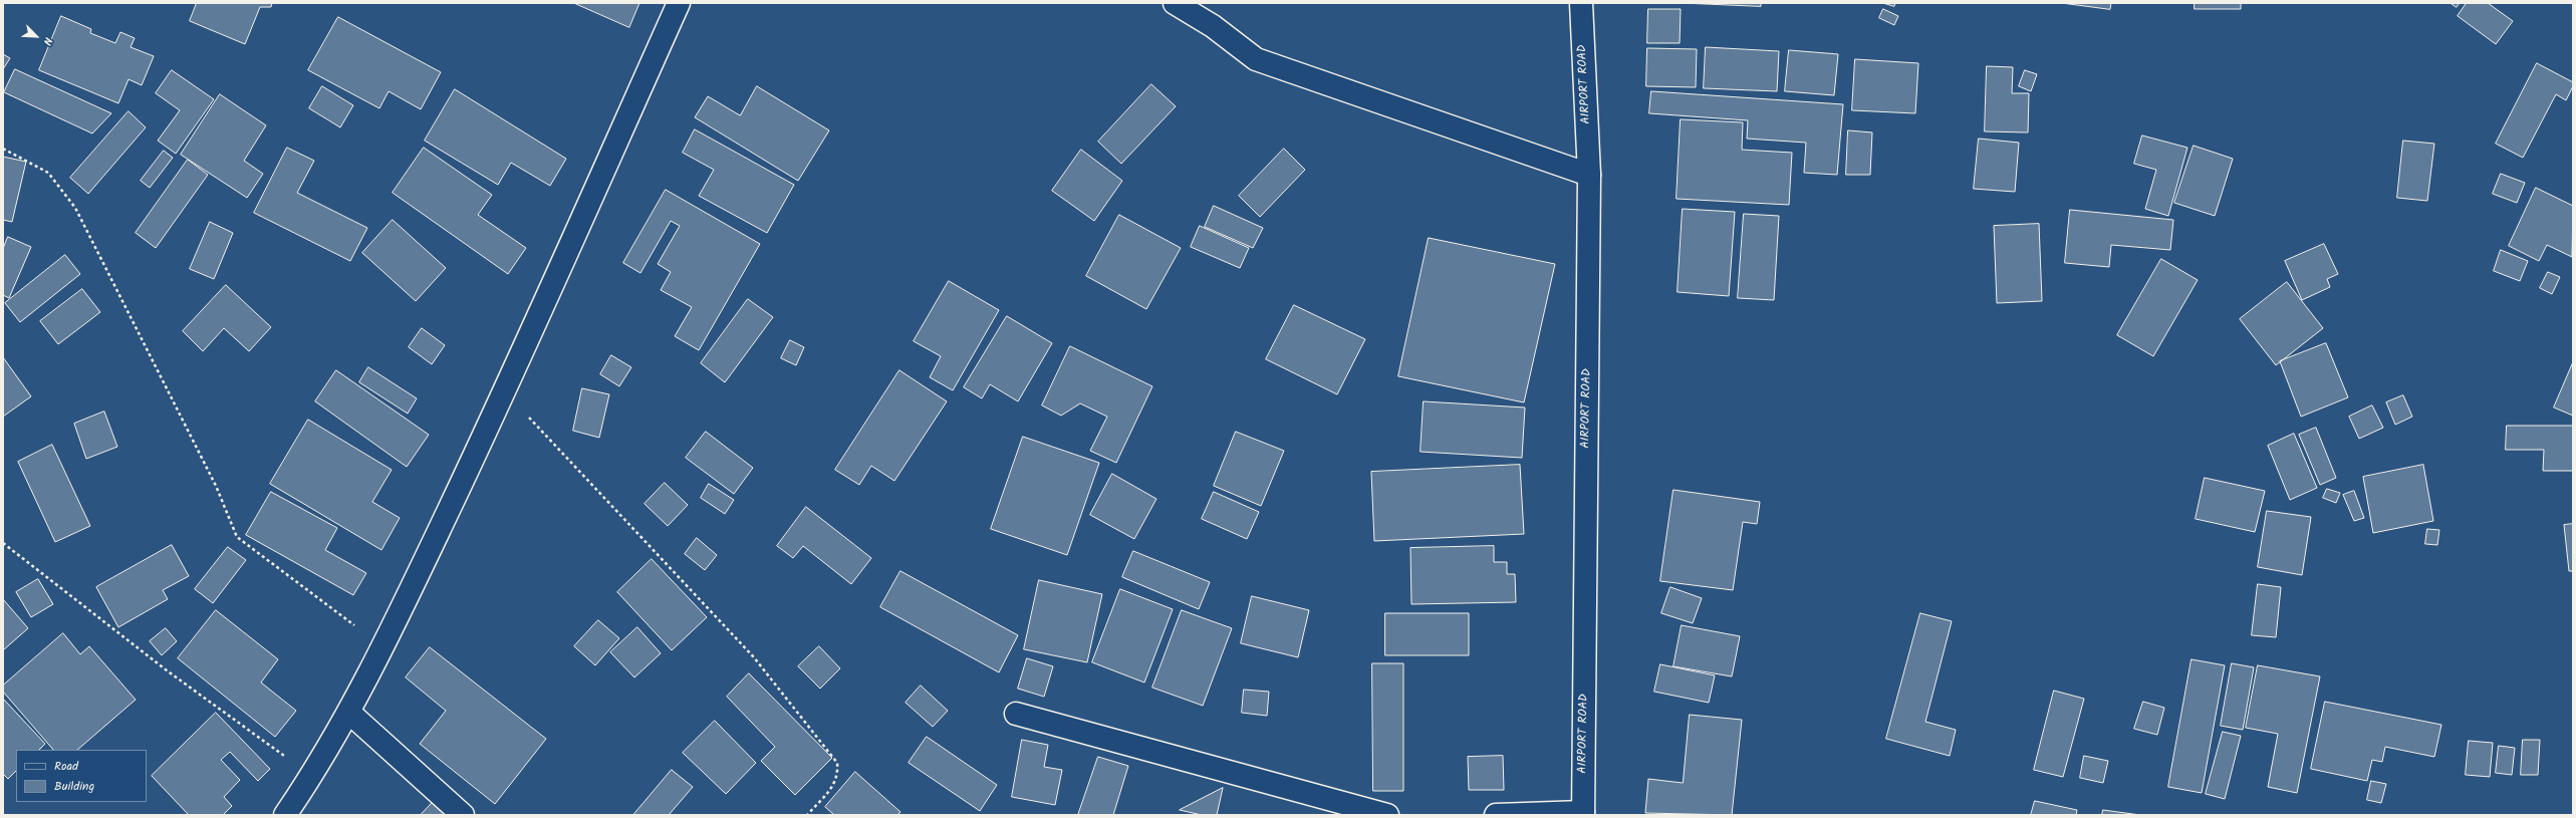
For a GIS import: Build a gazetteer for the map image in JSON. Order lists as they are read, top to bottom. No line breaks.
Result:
{"streets":{"street":["AIRPORT ROAD"]},"legend":["Road","Building"],"north":"bottom right"}
